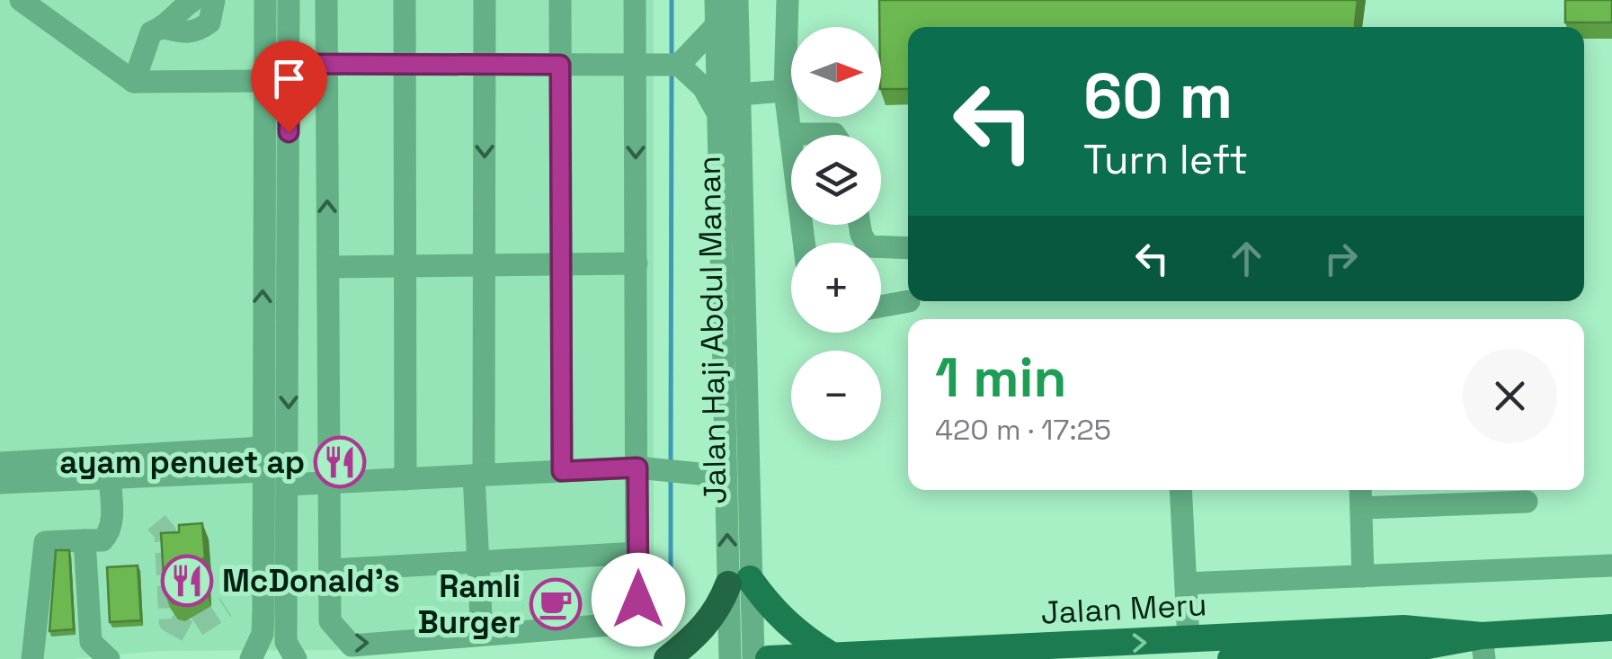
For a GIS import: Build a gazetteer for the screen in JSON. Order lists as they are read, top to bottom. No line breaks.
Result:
{"streets":{"main road":["Jalan Meru"],"street":["Jalan Haji Abdul Manan"]},"places":{"restaurant":["ayam penuet ap","McDonald's"],"cafe":["Ramli Burger"]},"north":"right","page":{"map_buttons":["+","−"],"turn":["60 m","Turn left"],"heading":["1 min","420 m · 17:25"]}}
